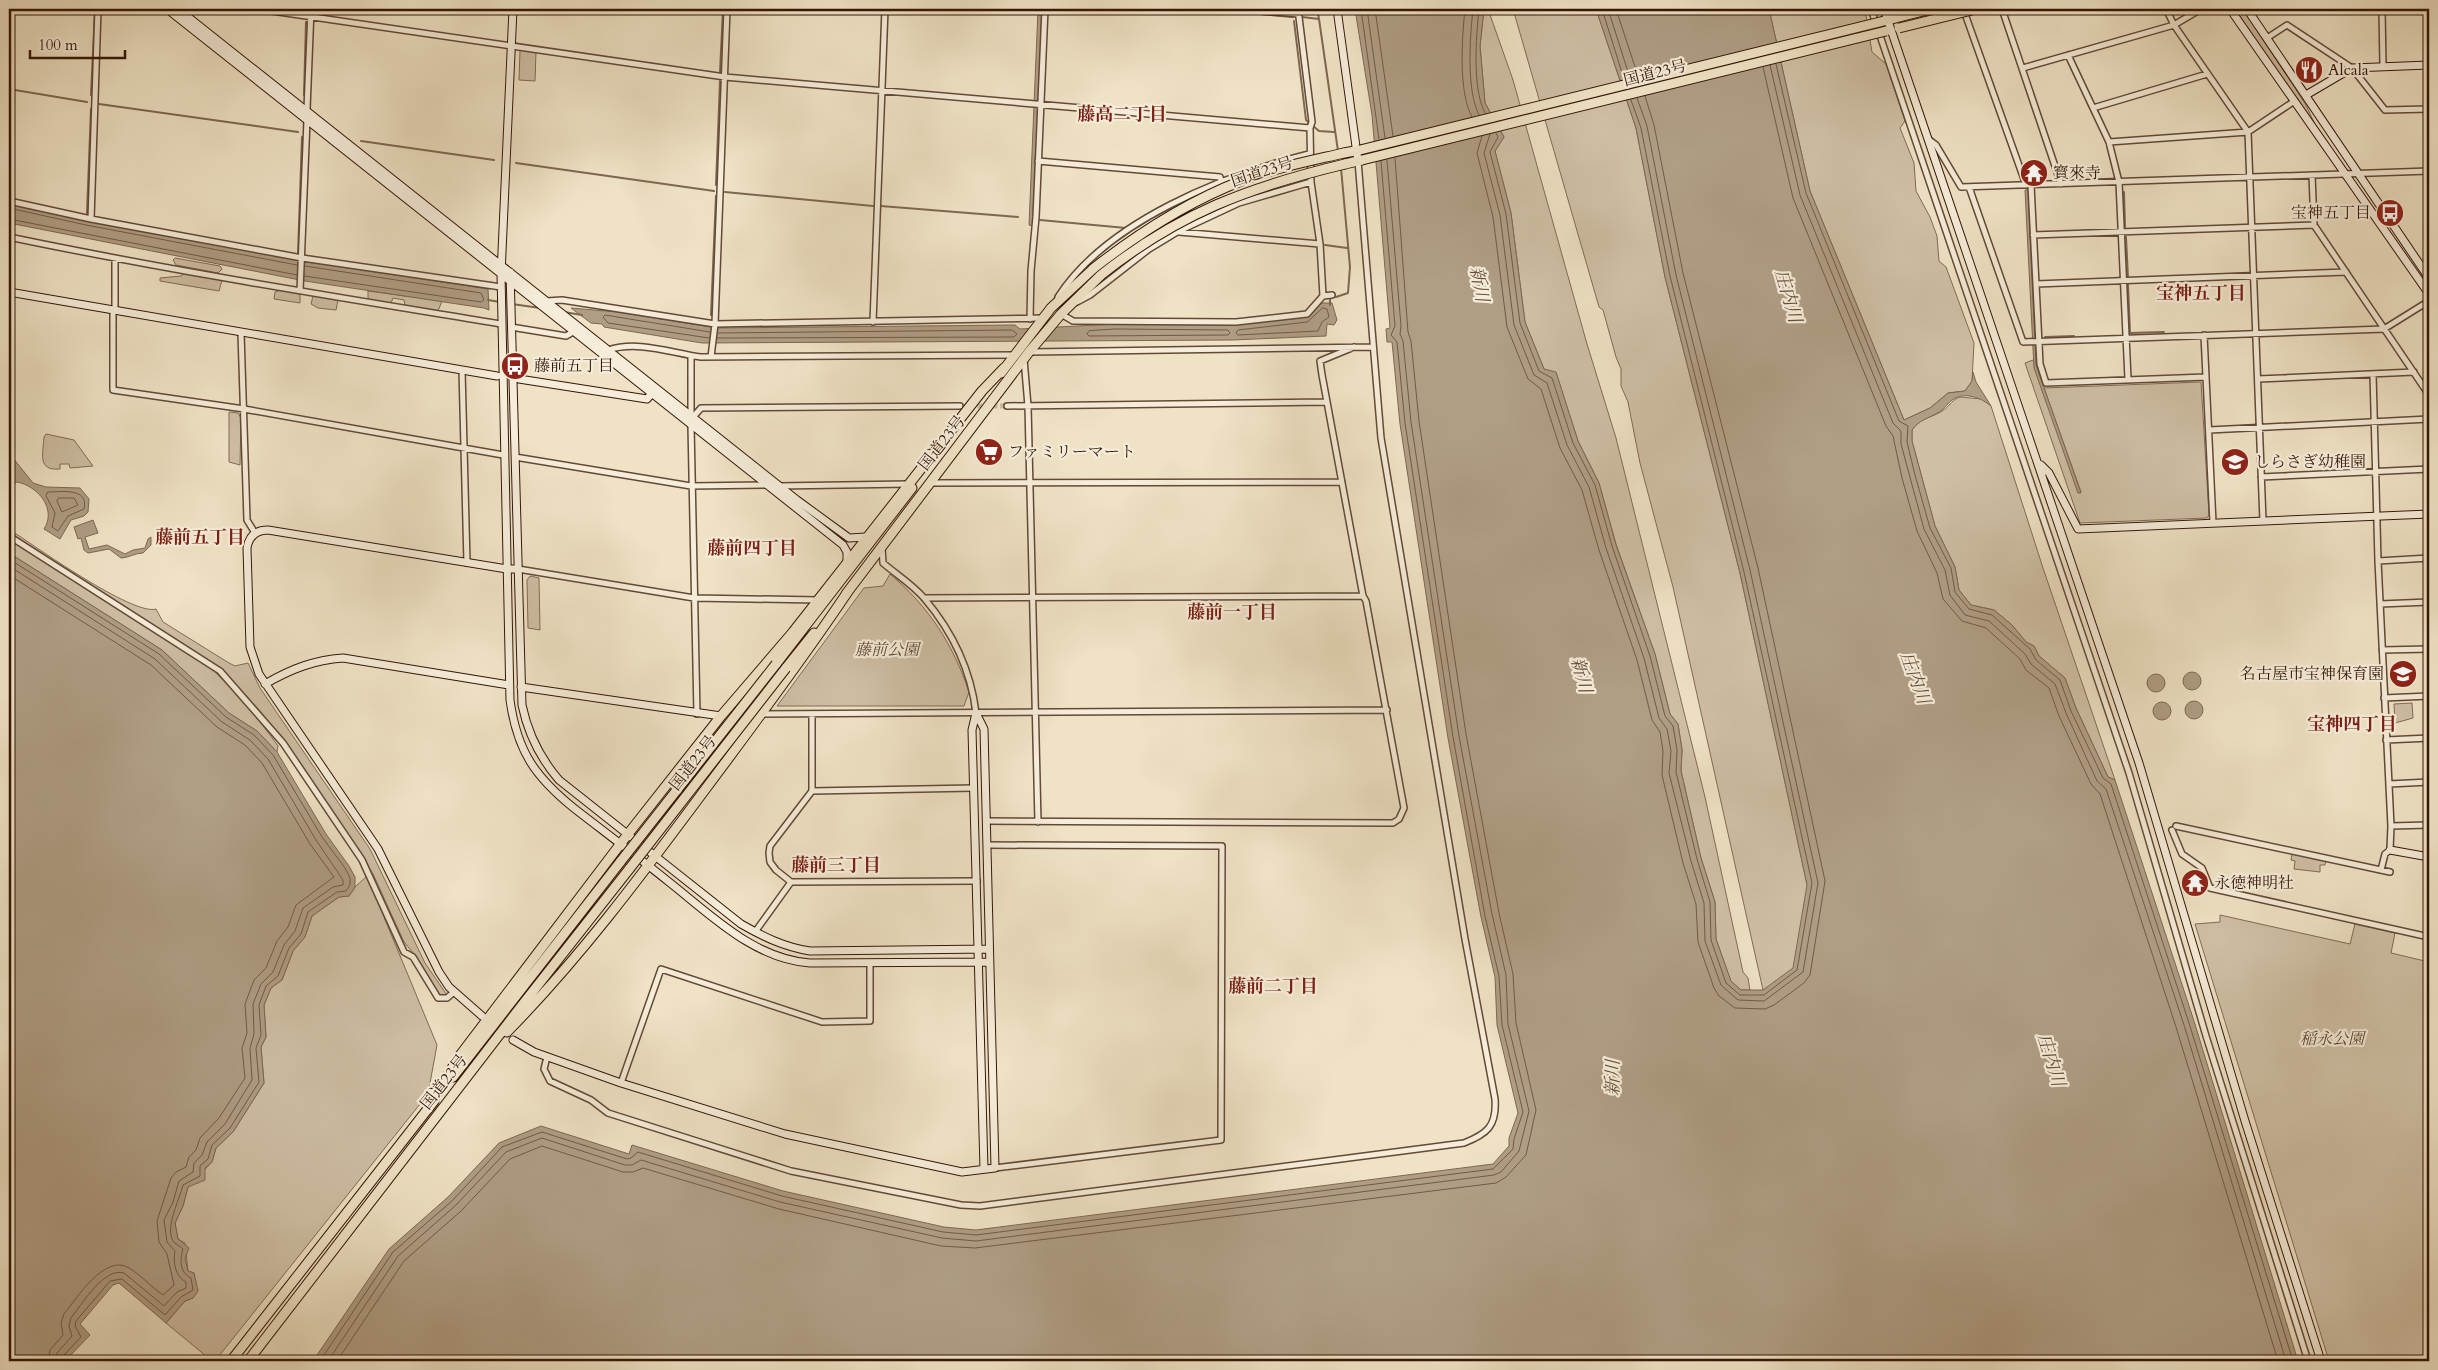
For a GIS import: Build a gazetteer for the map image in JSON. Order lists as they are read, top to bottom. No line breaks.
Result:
{"streets":{"highway":["国道23号"]},"districts":["藤高二丁目","宝神五丁目","藤前五丁目","藤前四丁目","藤前一丁目","宝神四丁目","藤前三丁目","藤前二丁目"],"water":["新川","庄内川"],"parks":["藤前公園","稲永公園"],"places":{"restaurant":["Alcala"],"temple":["寳來寺","永徳神明社"],"bus stop":["宝神五丁目","藤前五丁目"],"supermarket":["ファミリーマート"],"school or university":["しらさぎ幼稚園","名古屋市宝神保育園"]},"scale_bar":"100 m"}
